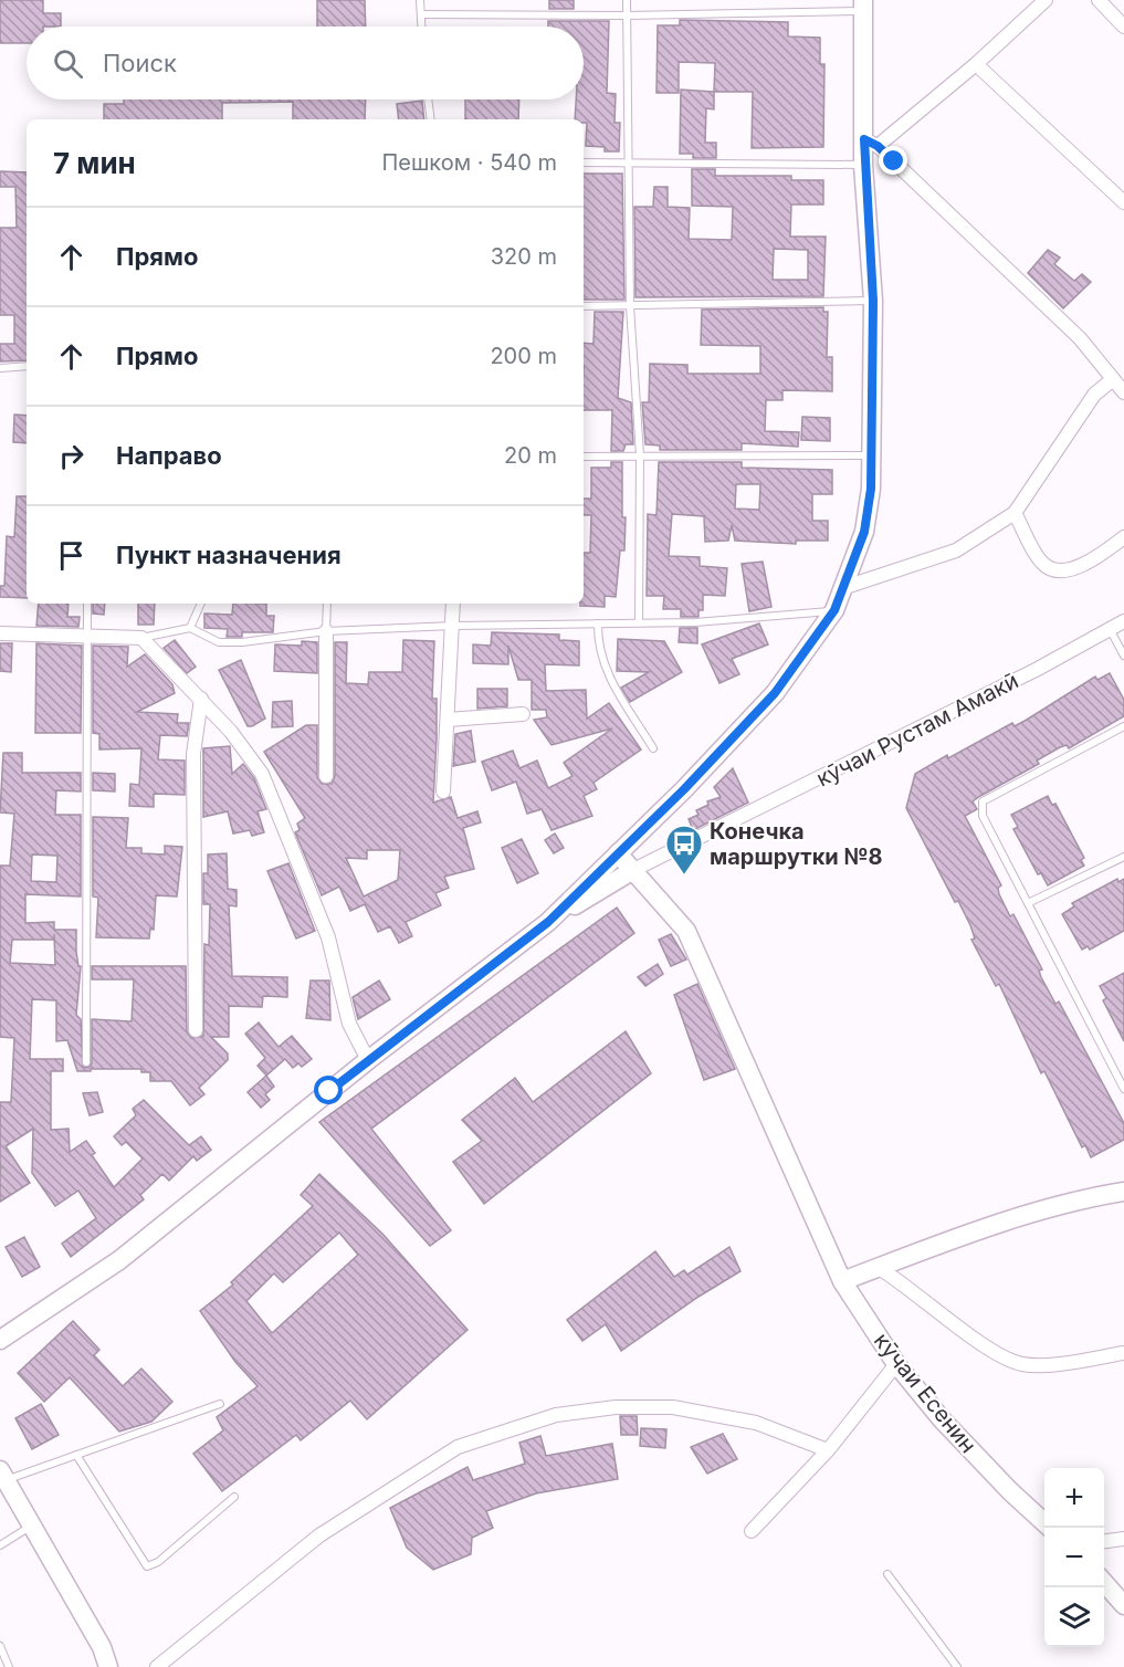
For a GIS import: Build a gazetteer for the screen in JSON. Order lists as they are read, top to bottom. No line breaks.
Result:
{"streets":{"street":["кӯчаи Рустам Амакӣ","кӯчаи Есенин"]},"crossings":[["кӯчаи Рустам Амакӣ","кӯчаи Есенин"]],"places":{"bus stop":["Конечка маршрутки №8"]},"page":{"search":"Поиск","heading":["7 мин","Пешком · 540 m"],"list":[["Прямо","320 m"],["Прямо","200 m"],["Направо","20 m"],"Пункт назначения"],"map_buttons":["+","−"]}}
